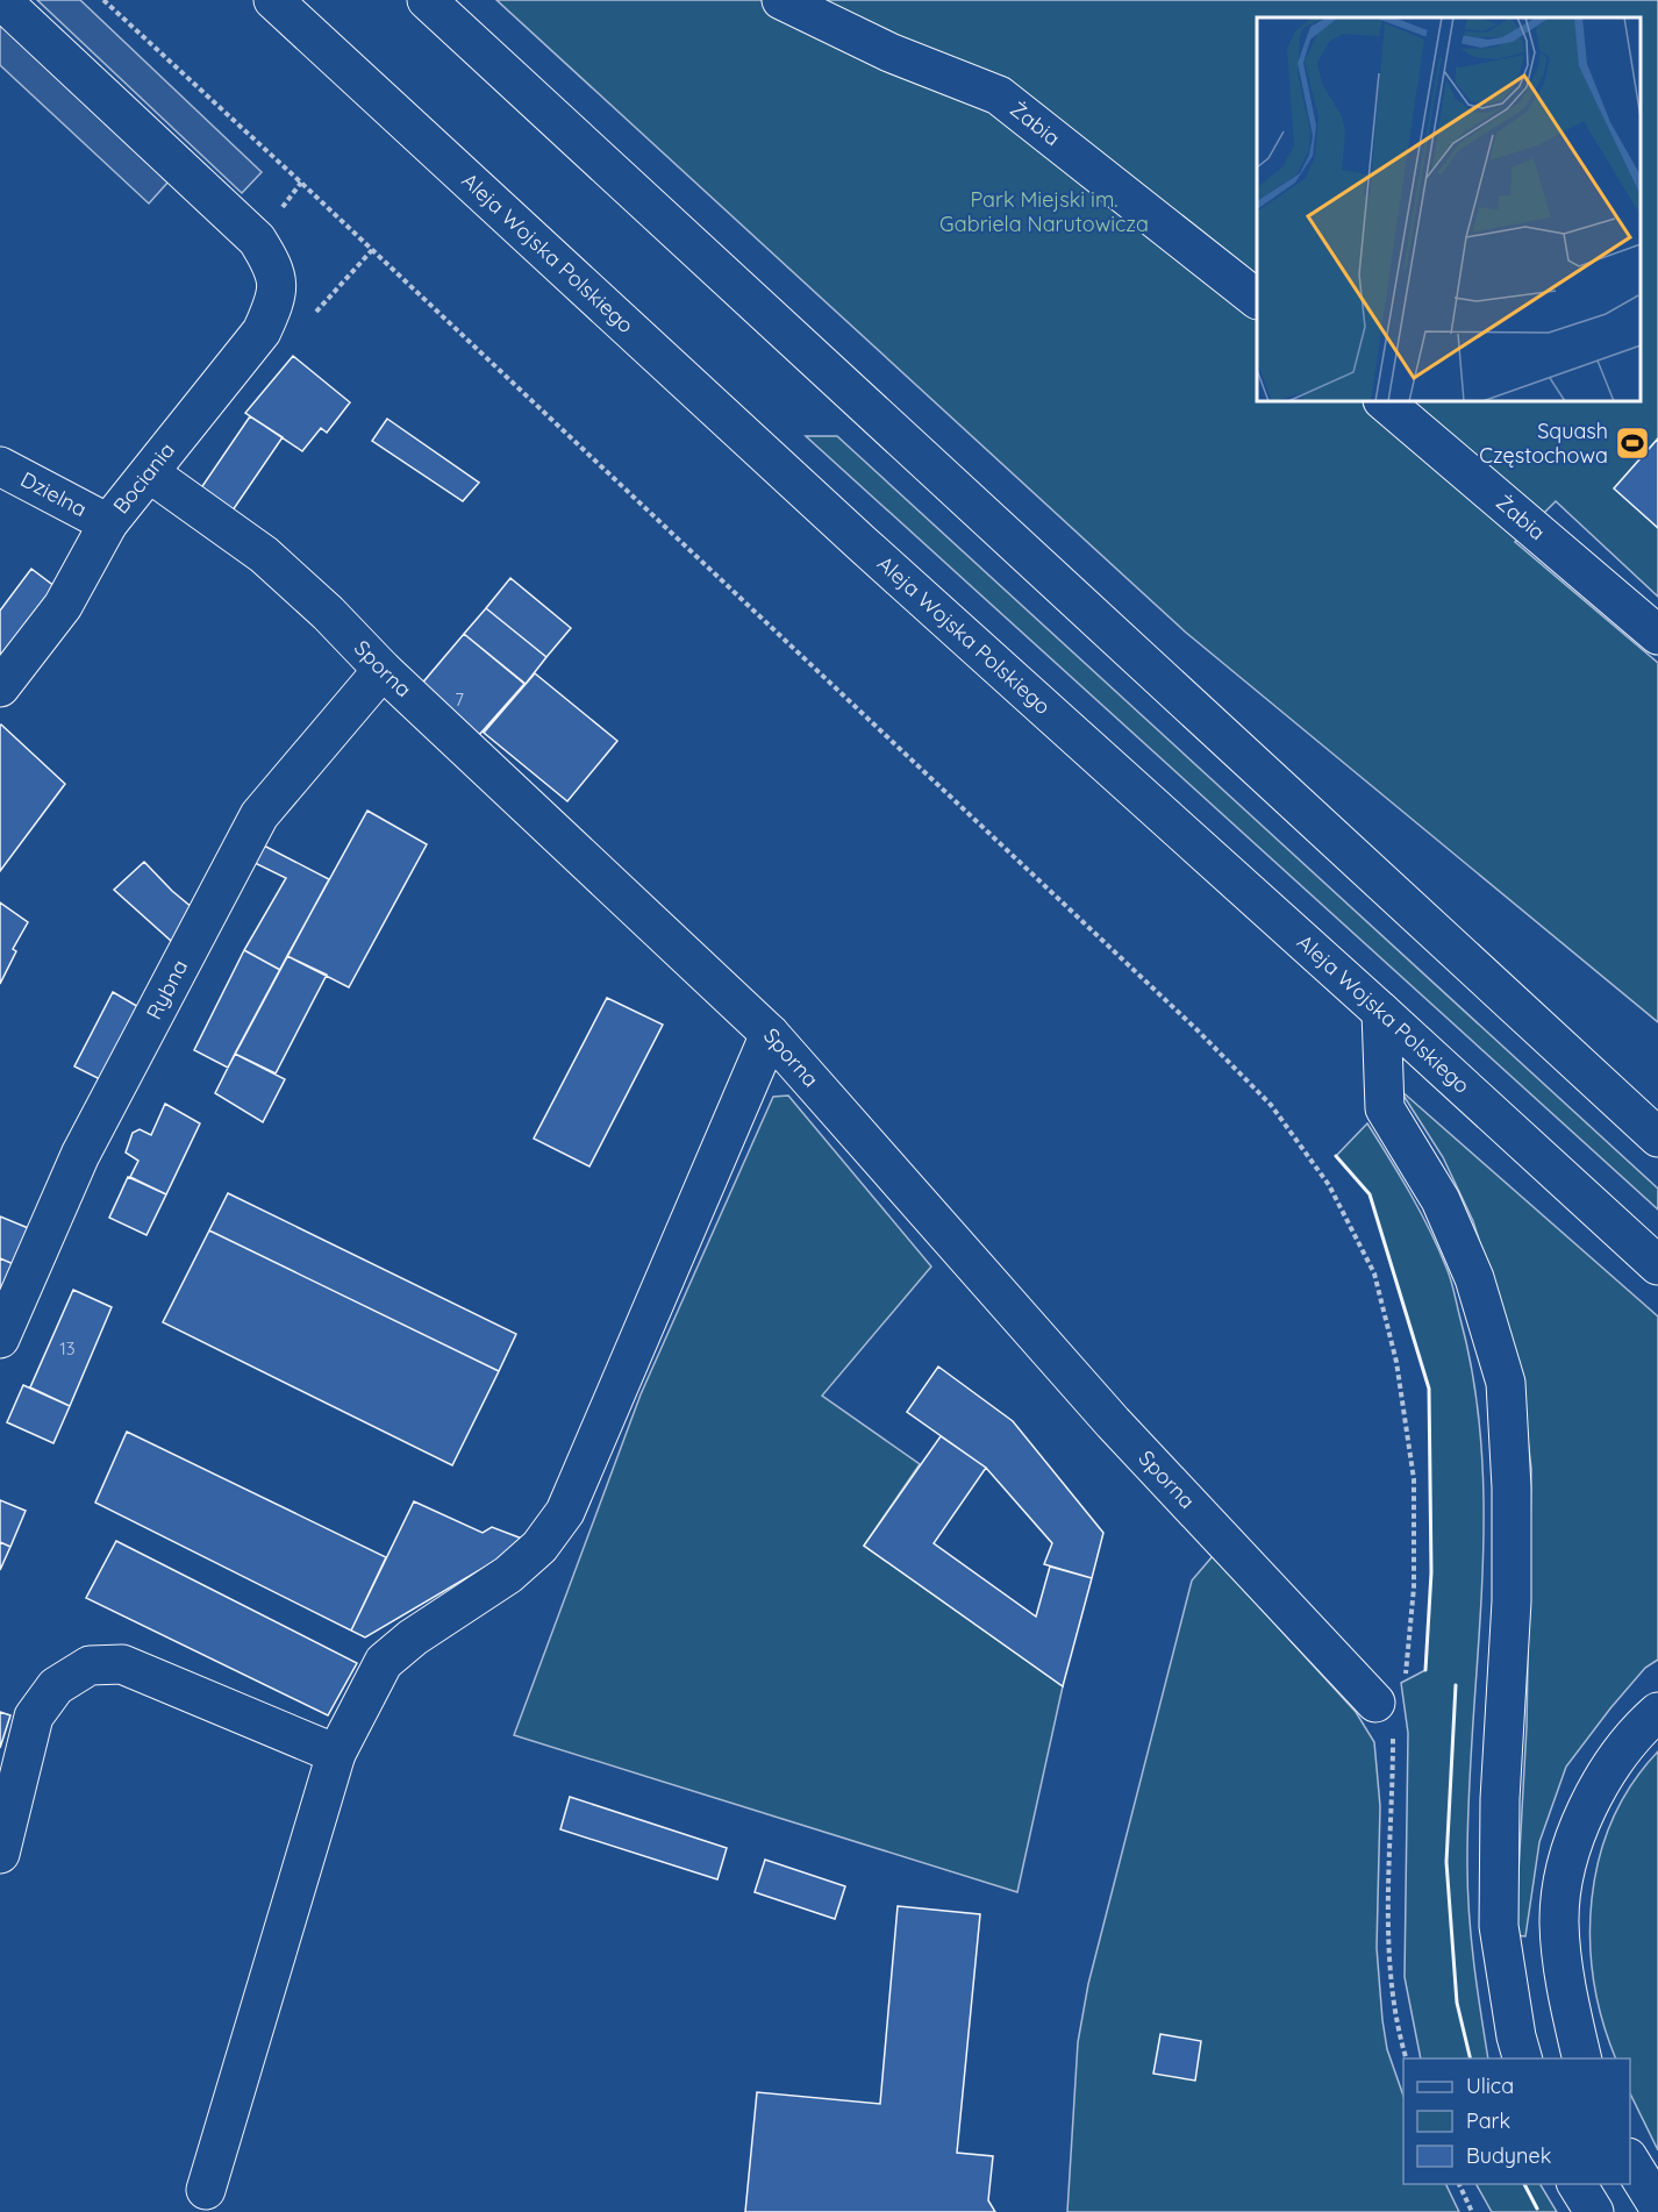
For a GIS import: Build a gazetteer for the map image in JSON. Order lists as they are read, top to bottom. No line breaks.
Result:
{"streets":{"main road":["Żabia","Aleja Wojska Polskiego","Bociania","Dzielna","Sporna","Rybna"]},"crossings":[["Bociania","Dzielna"],["Bociania","Sporna"],["Sporna","Rybna"]],"parks":["Park Miejski im. Gabriela Narutowicza"],"places":{"sports":["Squash Częstochowa"]},"house_numbers":["7","13"],"legend":["Ulica","Park","Budynek"]}
